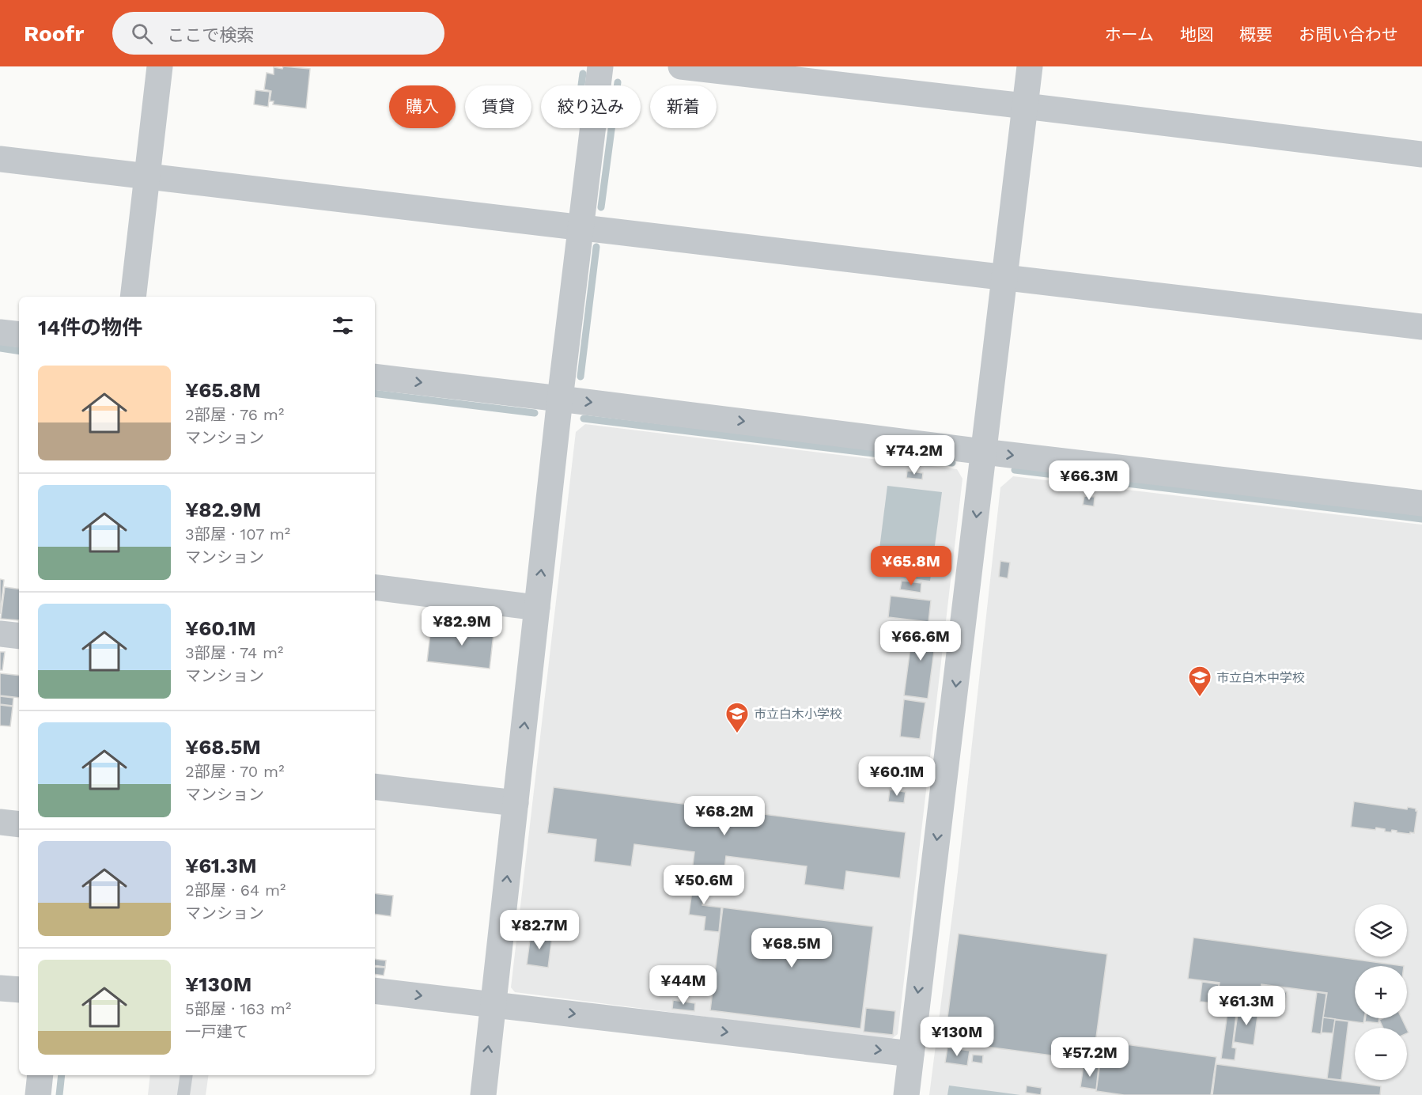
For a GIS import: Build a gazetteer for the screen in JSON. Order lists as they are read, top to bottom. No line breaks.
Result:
{"places":{"school or university":["市立白木中学校","市立白木小学校"]},"page":{"header":"Roofr","search":"ここで検索","nav":["ホーム","地図","概要","お問い合わせ"],"chip":["購入","賃貸","絞り込み","新着"],"heading":"14件の物件","list":[{"name":"¥65.8M","note":"2部屋 · 76 m² · マンション"},{"name":"¥82.9M","note":"3部屋 · 107 m² · マンション"},{"name":"¥60.1M","note":"3部屋 · 74 m² · マンション"},{"name":"¥68.5M","note":"2部屋 · 70 m² · マンション"},{"name":"¥61.3M","note":"2部屋 · 64 m² · マンション"},{"name":"¥130M","note":"5部屋 · 163 m² · 一戸建て"}],"price":["¥74.2M","¥66.3M","¥65.8M","¥82.9M","¥66.6M","¥60.1M","¥68.2M","¥50.6M","¥82.7M","¥68.5M","¥44M","¥61.3M","¥130M","¥57.2M"],"map_buttons":["+","−"]}}
